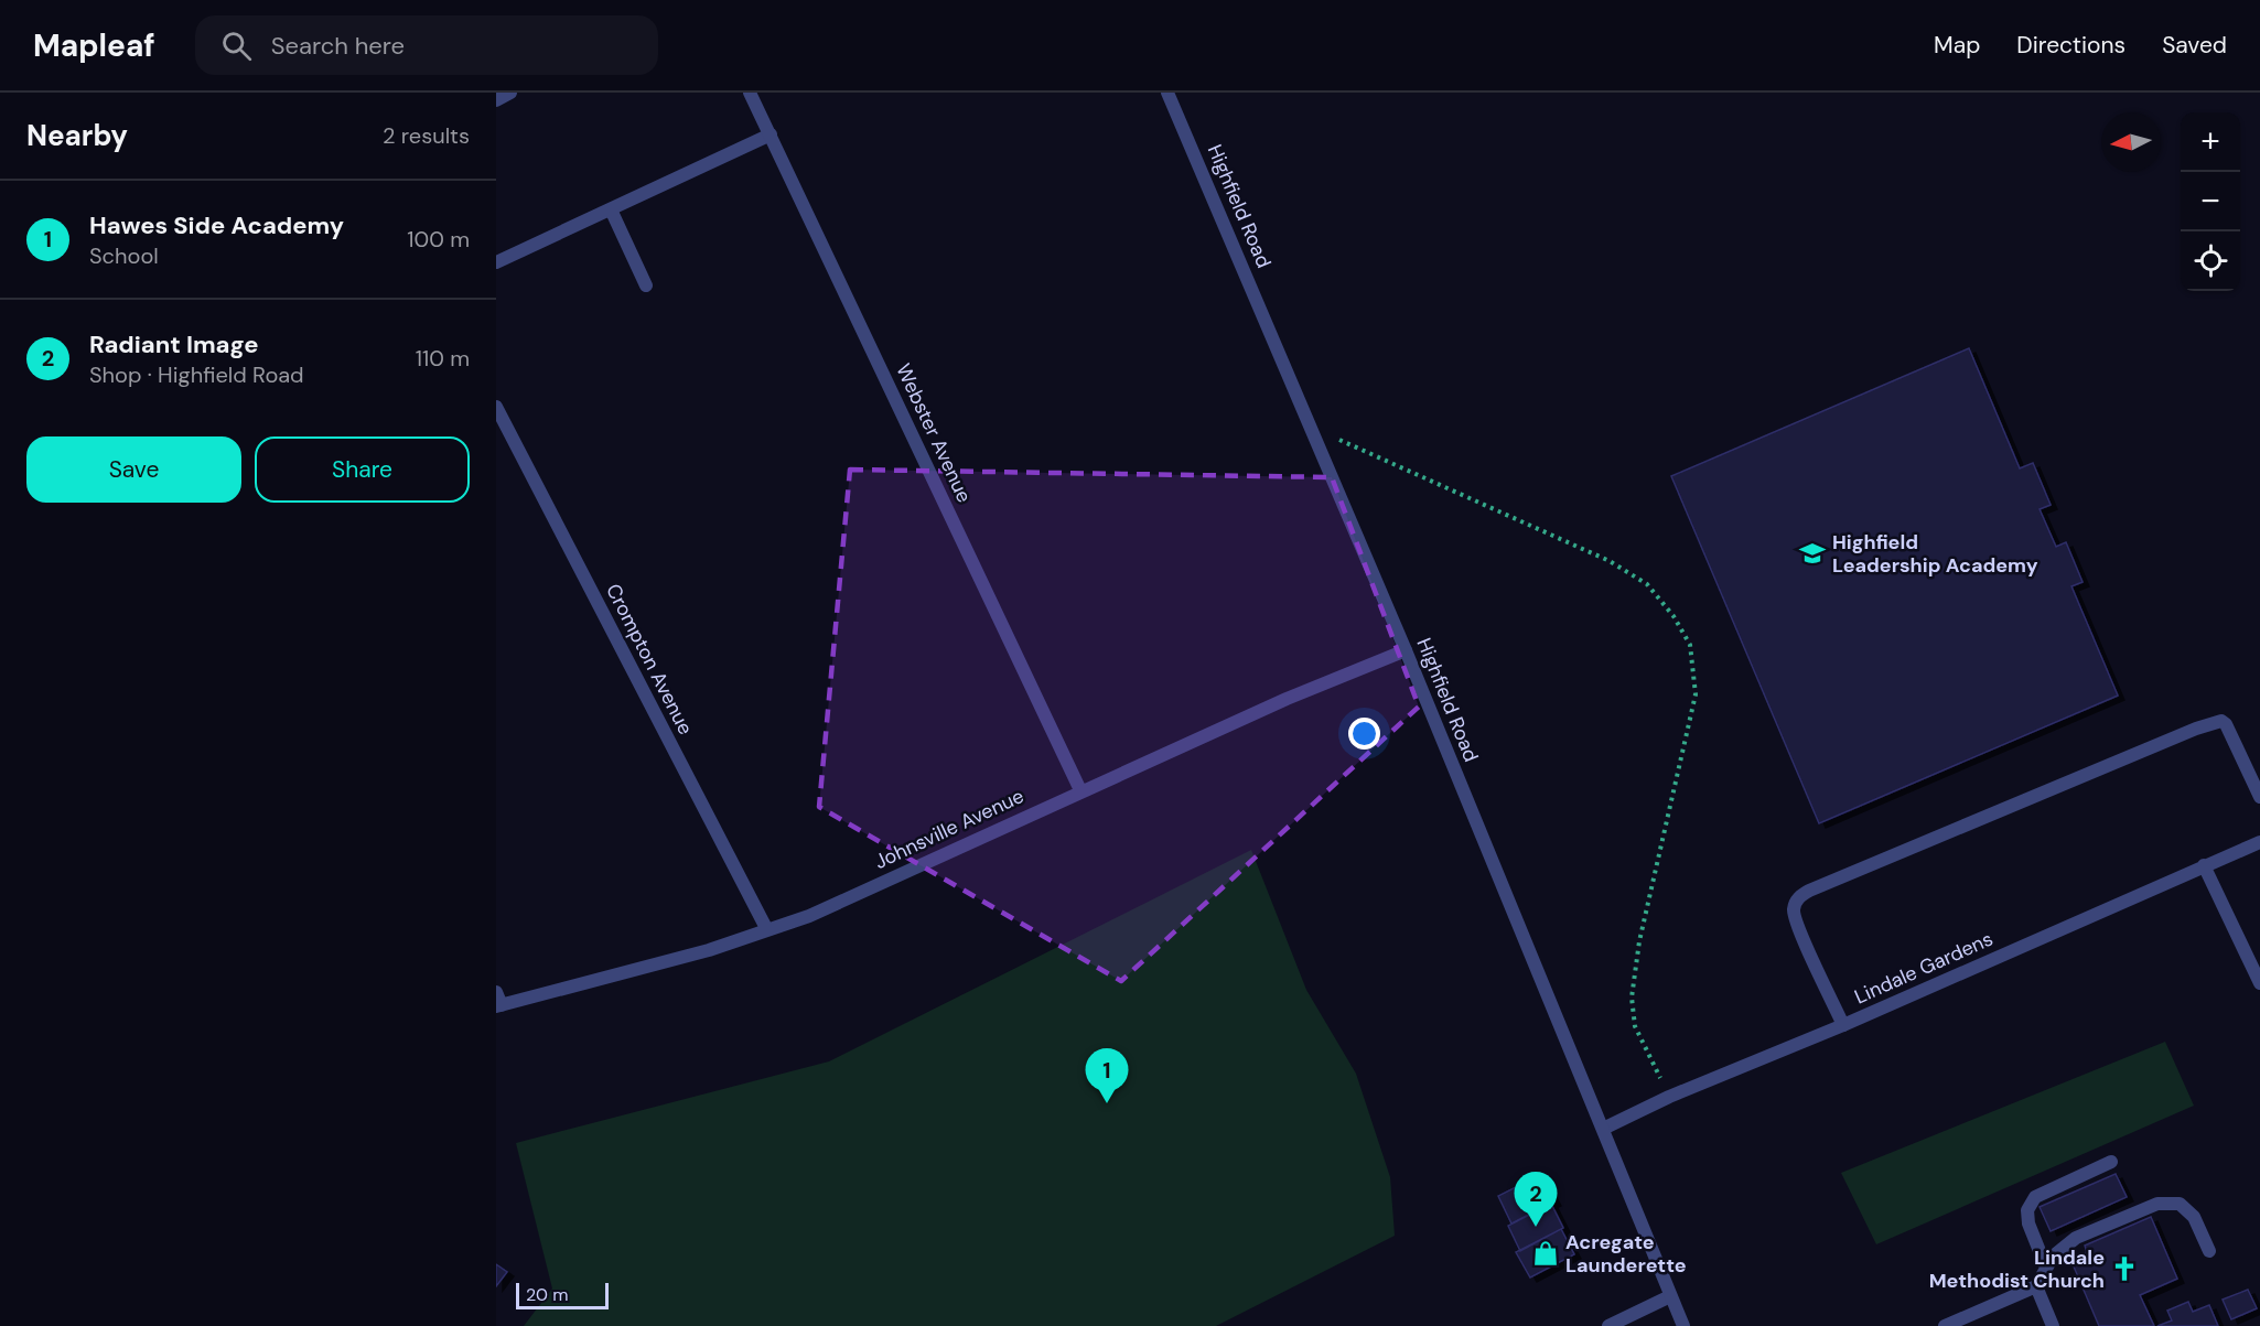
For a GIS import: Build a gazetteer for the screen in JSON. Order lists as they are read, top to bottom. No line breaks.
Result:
{"streets":{"street":["Highfield Road","Webster Avenue","Crompton Avenue","Johnsville Avenue","Lindale Gardens"]},"crossings":[["Highfield Road","Johnsville Avenue"],["Highfield Road","Lindale Gardens"],["Webster Avenue","Johnsville Avenue"],["Crompton Avenue","Johnsville Avenue"]],"places":{"school or university":["Highfield Leadership Academy"],"shop":["Acregate Launderette"],"church":["Lindale Methodist Church"]},"scale_bar":"20 m","north":"left","page":{"header":"Mapleaf","search":"Search here","nav":["Map","Directions","Saved"],"heading":["Nearby","2 results"],"map_buttons":["+","−"],"list":[{"mark":"1","name":"Hawes Side Academy","note":"School","value":"100 m"},{"mark":"2","name":"Radiant Image","note":"Shop · Highfield Road","value":"110 m"}],"buttons":["Save","Share"],"pins":["1","2"],"scale":"20 m"}}
